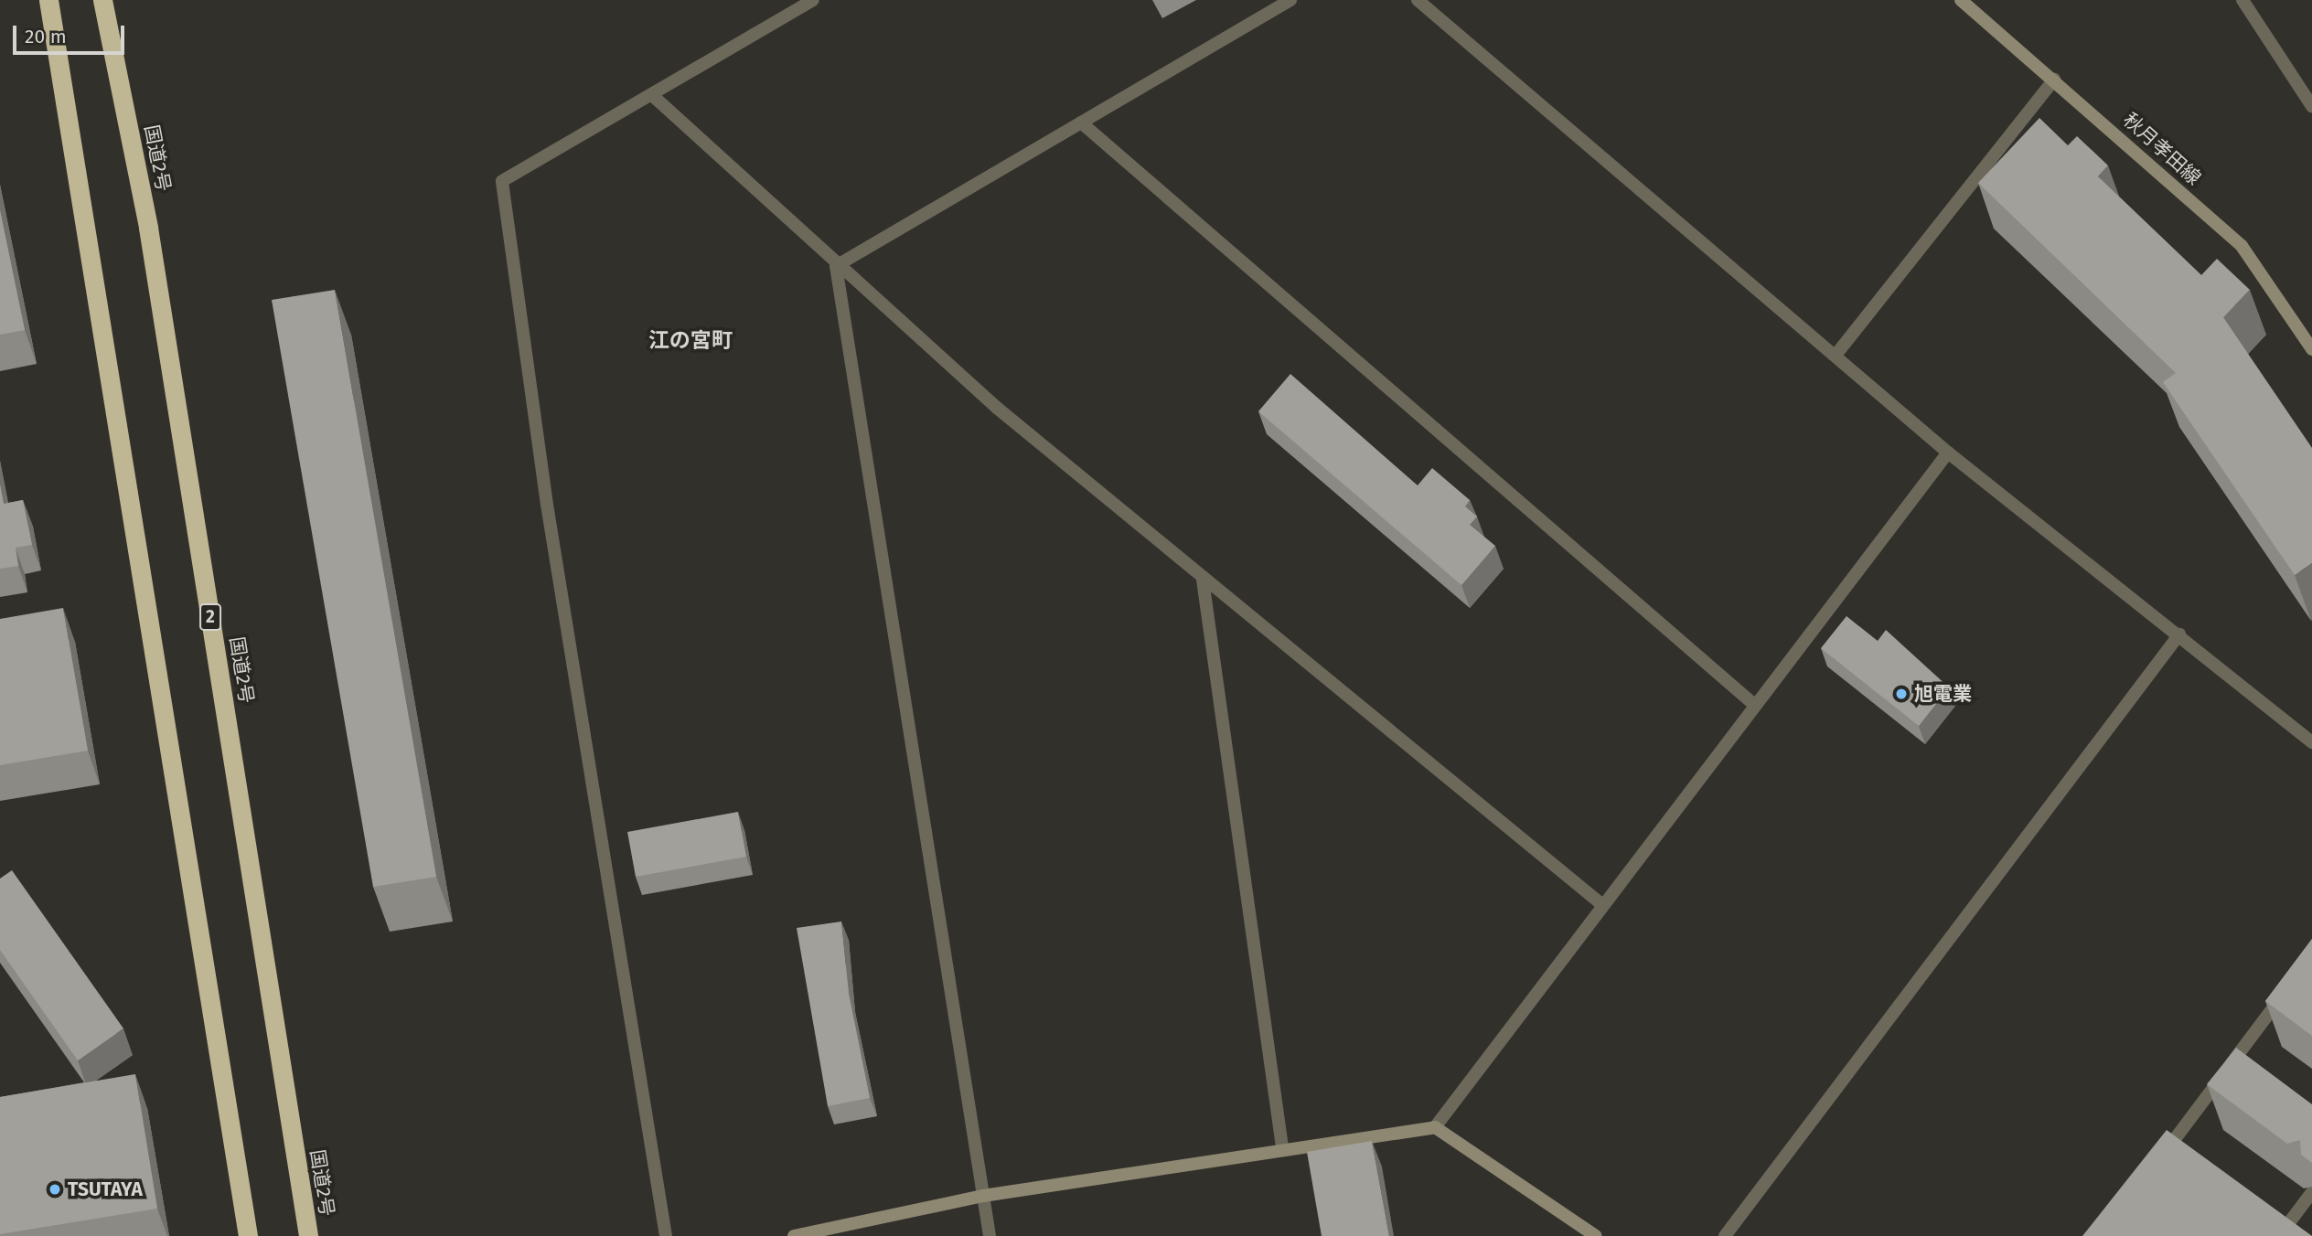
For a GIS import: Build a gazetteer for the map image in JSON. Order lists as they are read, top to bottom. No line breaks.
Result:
{"streets":{"highway":["国道2号","2"],"street":["秋月孝田線"]},"districts":["江の宮町"],"places":["旭電業","TSUTAYA"],"scale_bar":"20 m"}
